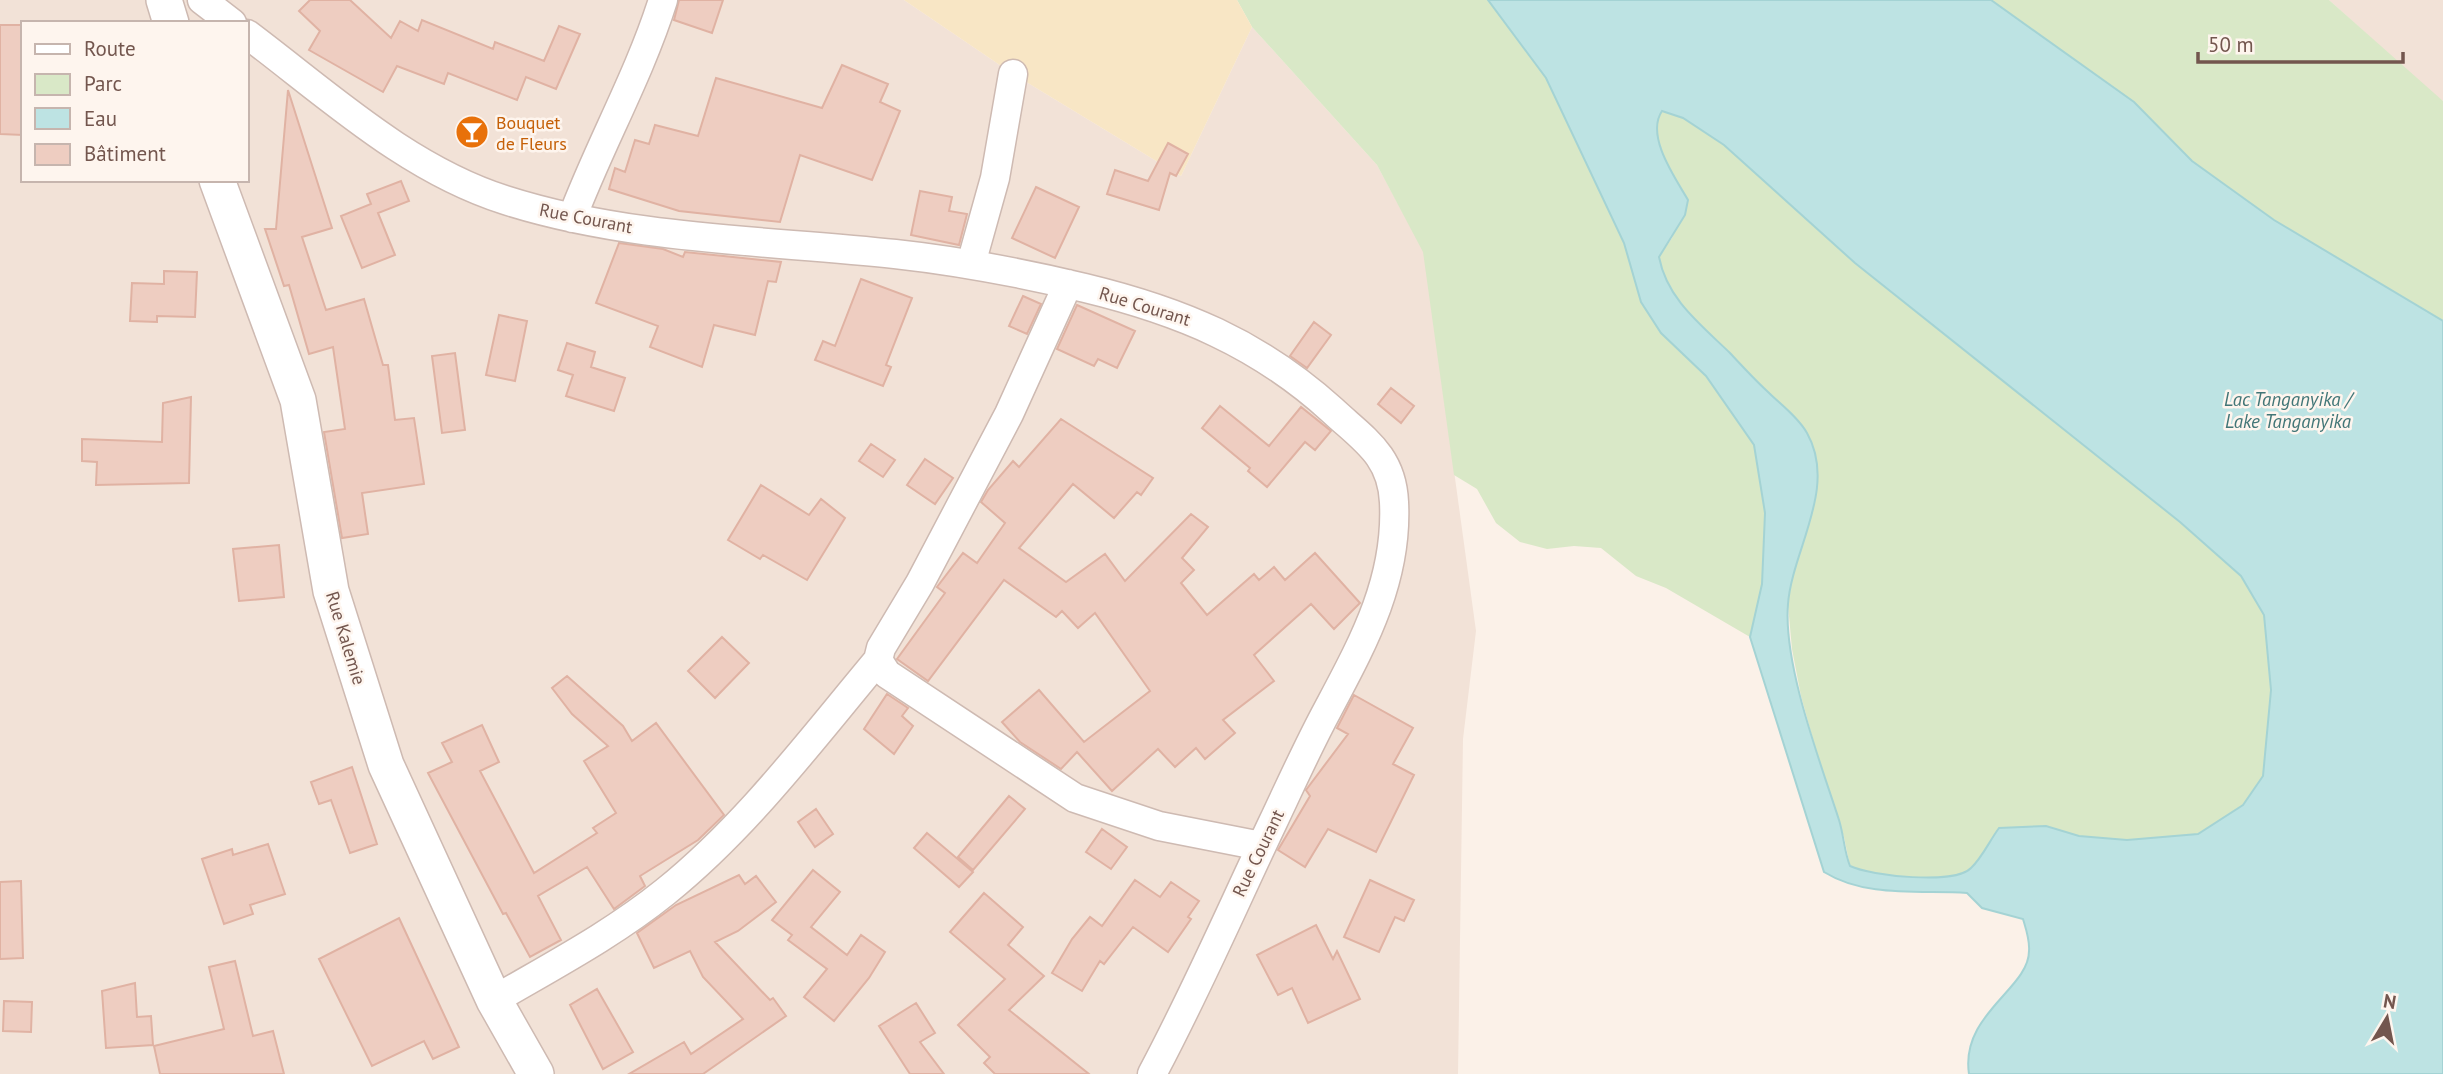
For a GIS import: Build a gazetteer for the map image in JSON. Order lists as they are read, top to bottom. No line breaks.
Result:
{"streets":{"street":["Rue Courant","Rue Kalemie"]},"water":["Lac Tanganyika / Lake Tanganyika"],"places":{"bar":["Bouquet de Fleurs"]},"legend":["Route","Parc","Eau","Bâtiment"],"scale_bar":"50 m","north":"top"}
